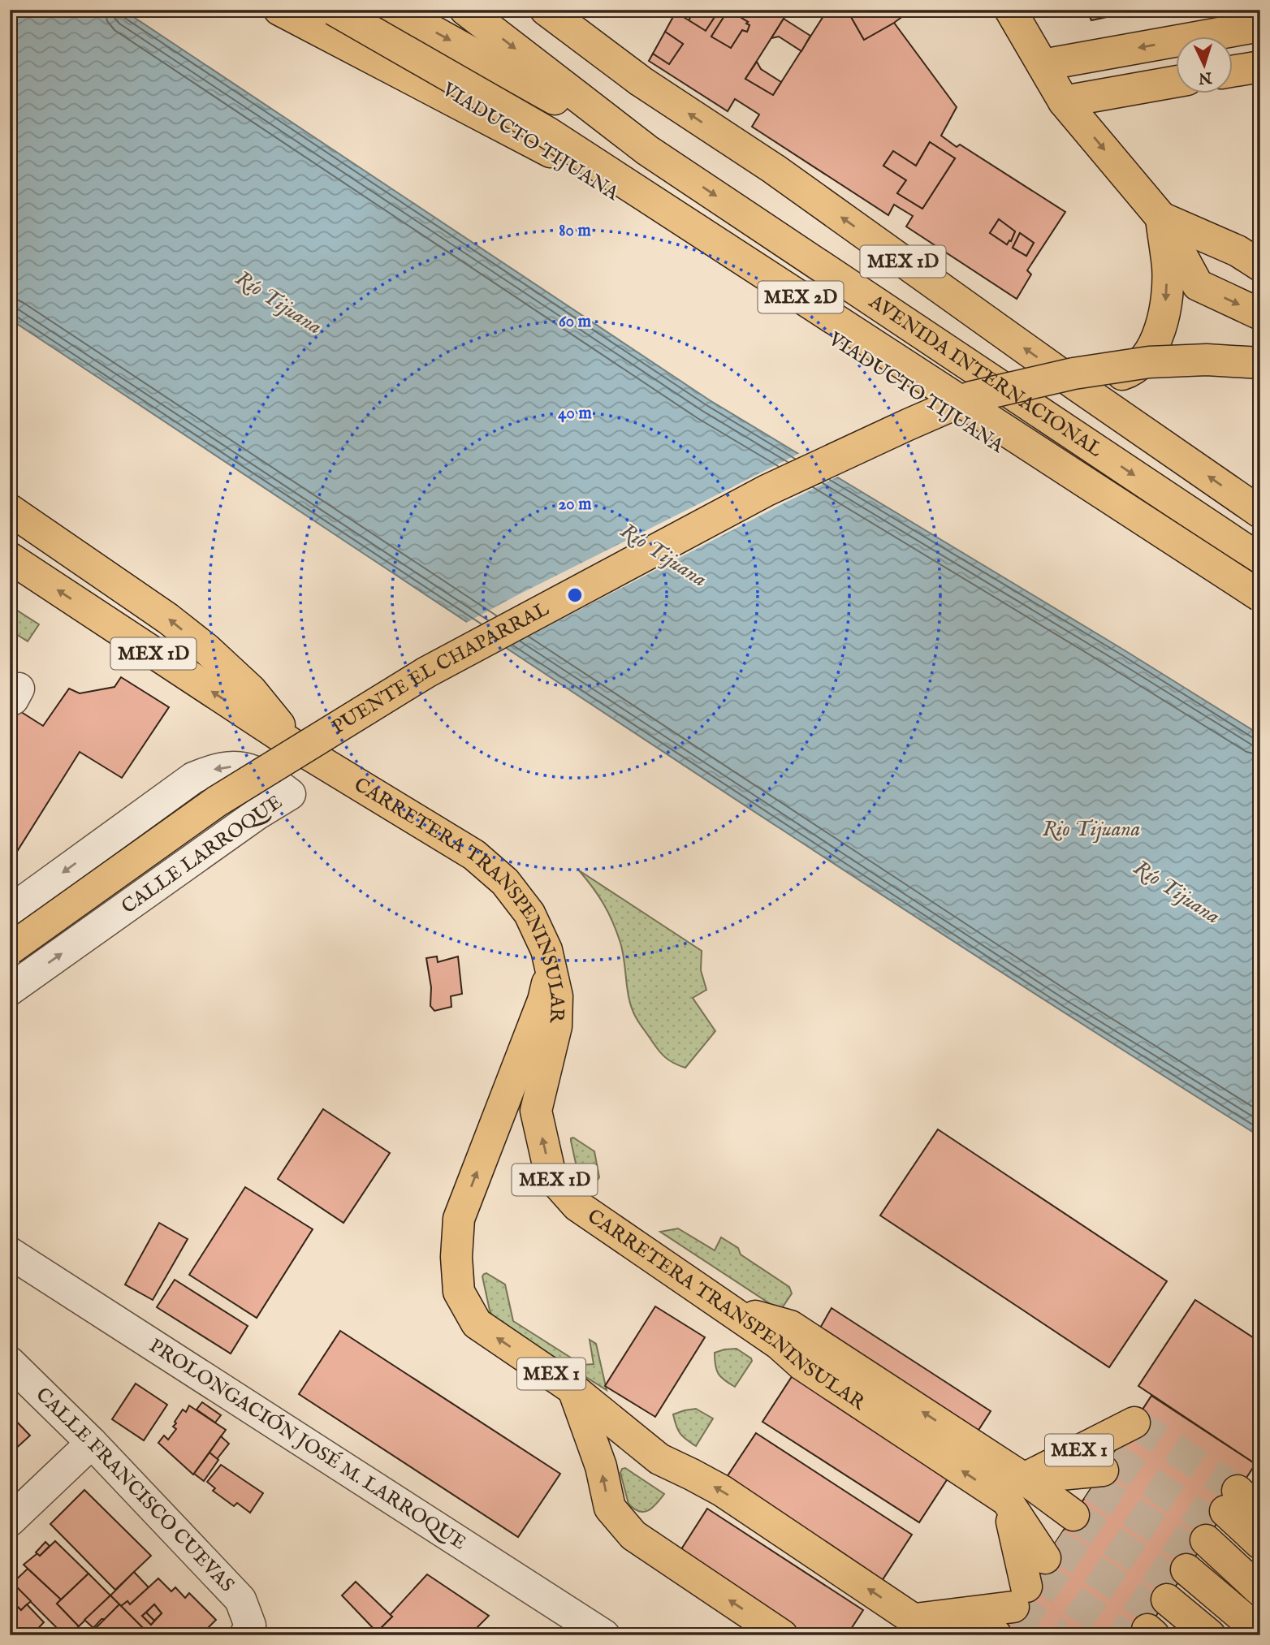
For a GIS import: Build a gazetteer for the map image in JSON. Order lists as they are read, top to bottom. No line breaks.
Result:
{"streets":{"main road":["VIADUCTO TIJUANA","MEX 1D","MEX 2D","AVENIDA INTERNACIONAL","PUENTE EL CHAPARRAL","CARRETERA TRANSPENINSULAR","MEX 1"],"street":["CALLE LARROQUE","PROLONGACIÓN JOSÉ M. LARROQUE","CALLE FRANCISCO CUEVAS"]},"crossings":[["CARRETERA TRANSPENINSULAR","MEX 1"]],"water":["Río Tijuana","Rio Tijuana"],"north":"bottom","rings":["80 m","60 m","40 m","20 m"]}
